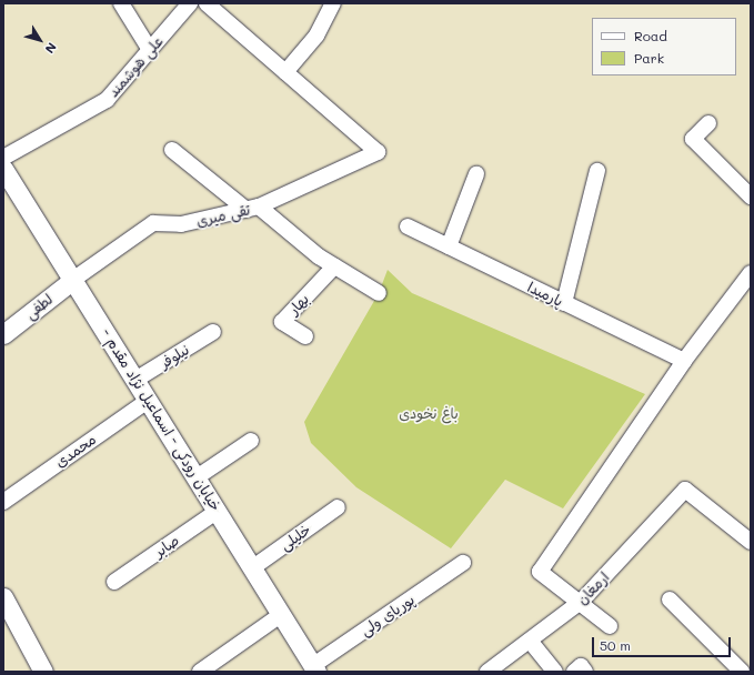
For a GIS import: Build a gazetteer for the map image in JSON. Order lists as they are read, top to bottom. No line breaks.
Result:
{"streets":{"street":["علی هوشمند","تقی میری","پارمیدا","بهار","لطفی","نیلوفر","- خیابان رودکی - اسماعیل نژاد مقدم","محمدی","خلیلی","صابر","ارمغان","پوریای ولی"]},"crossings":[["تقی میری","لطفی"],["تقی میری","- خیابان رودکی - اسماعیل نژاد مقدم"],["لطفی","- خیابان رودکی - اسماعیل نژاد مقدم"],["نیلوفر","- خیابان رودکی - اسماعیل نژاد مقدم"],["- خیابان رودکی - اسماعیل نژاد مقدم","محمدی"],["- خیابان رودکی - اسماعیل نژاد مقدم","خلیلی"],["- خیابان رودکی - اسماعیل نژاد مقدم","صابر"],["- خیابان رودکی - اسماعیل نژاد مقدم","پوریای ولی"]],"parks":["باغ نخودی"],"legend":["Road","Park"],"scale_bar":"50 m","north":"bottom right"}
